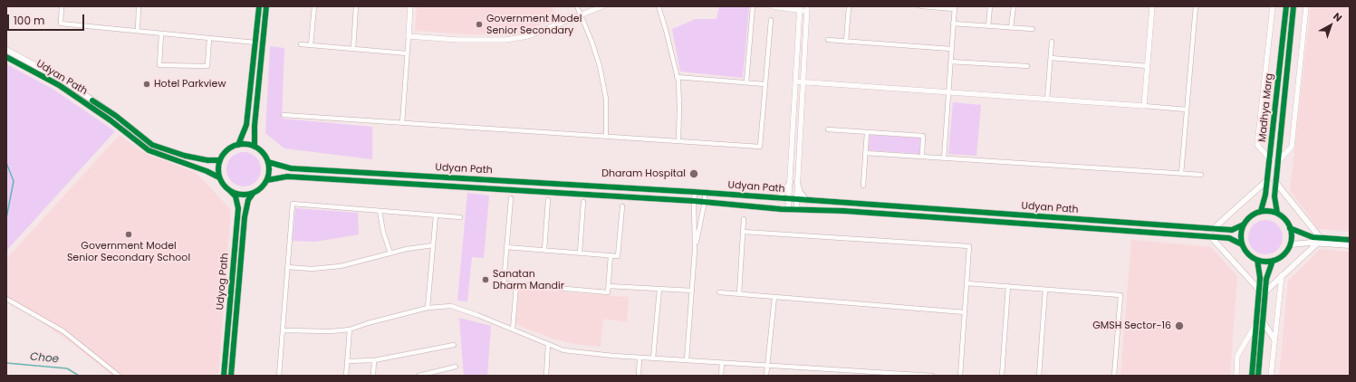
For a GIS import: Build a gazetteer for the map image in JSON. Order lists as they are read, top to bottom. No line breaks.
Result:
{"streets":{"main road":["Udyan Path","Madhya Marg","Udyog Path"]},"crossings":[["Udyan Path","Madhya Marg"],["Udyan Path","Udyog Path"]],"water":["Choe"],"places":["Government Model Senior Secondary","Hotel Parkview","Dharam Hospital","Government Model Senior Secondary School","Sanatan Dharm Mandir","GMSH Sector-16"],"scale_bar":"100 m","north":"top right"}
